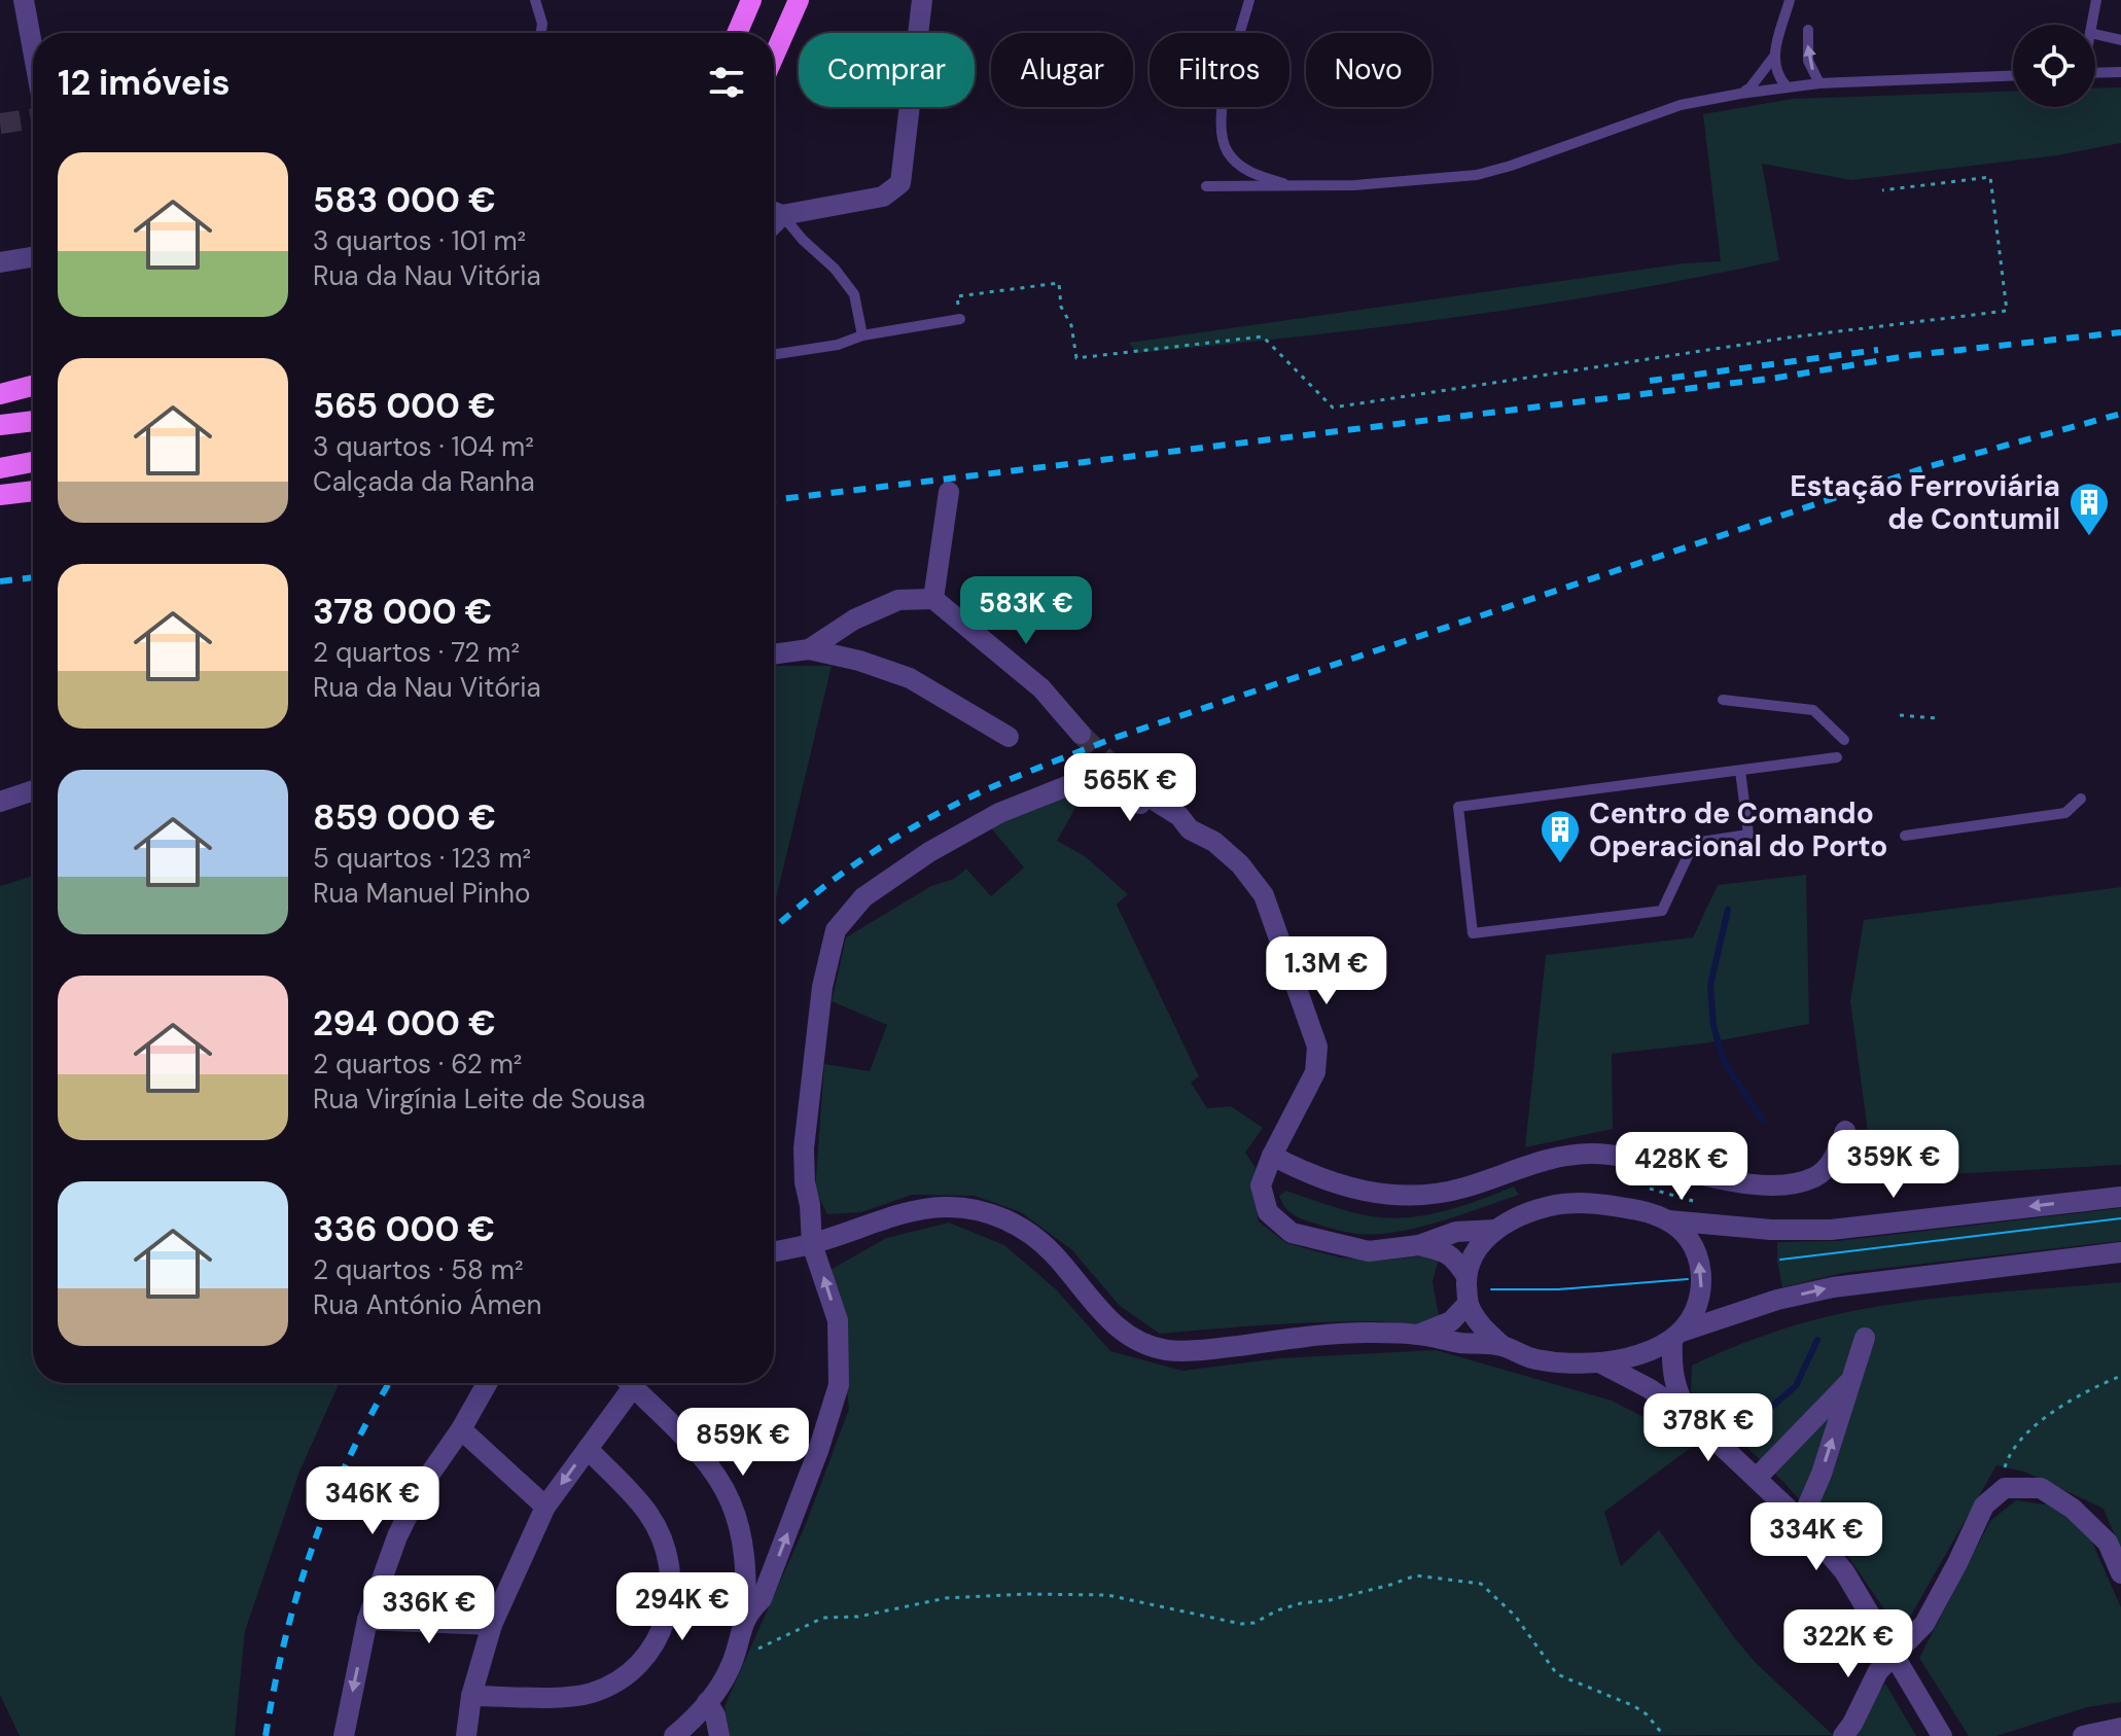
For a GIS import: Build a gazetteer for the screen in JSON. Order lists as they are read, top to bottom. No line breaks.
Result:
{"places":{"building":["Estação Ferroviária de Contumil","Centro de Comando Operacional do Porto"]},"page":{"chip":["Comprar","Alugar","Filtros","Novo"],"heading":"12 imóveis","list":[{"name":"583 000 €","note":"3 quartos · 101 m² · Rua da Nau Vitória"},{"name":"565 000 €","note":"3 quartos · 104 m² · Calçada da Ranha"},{"name":"378 000 €","note":"2 quartos · 72 m² · Rua da Nau Vitória"},{"name":"859 000 €","note":"5 quartos · 123 m² · Rua Manuel Pinho"},{"name":"294 000 €","note":"2 quartos · 62 m² · Rua Virgínia Leite de Sousa"},{"name":"336 000 €","note":"2 quartos · 58 m² · Rua António Ámen"}],"price":["583K €","565K €","1.3M €","359K €","428K €","378K €","859K €","346K €","334K €","294K €","336K €","322K €"]}}
